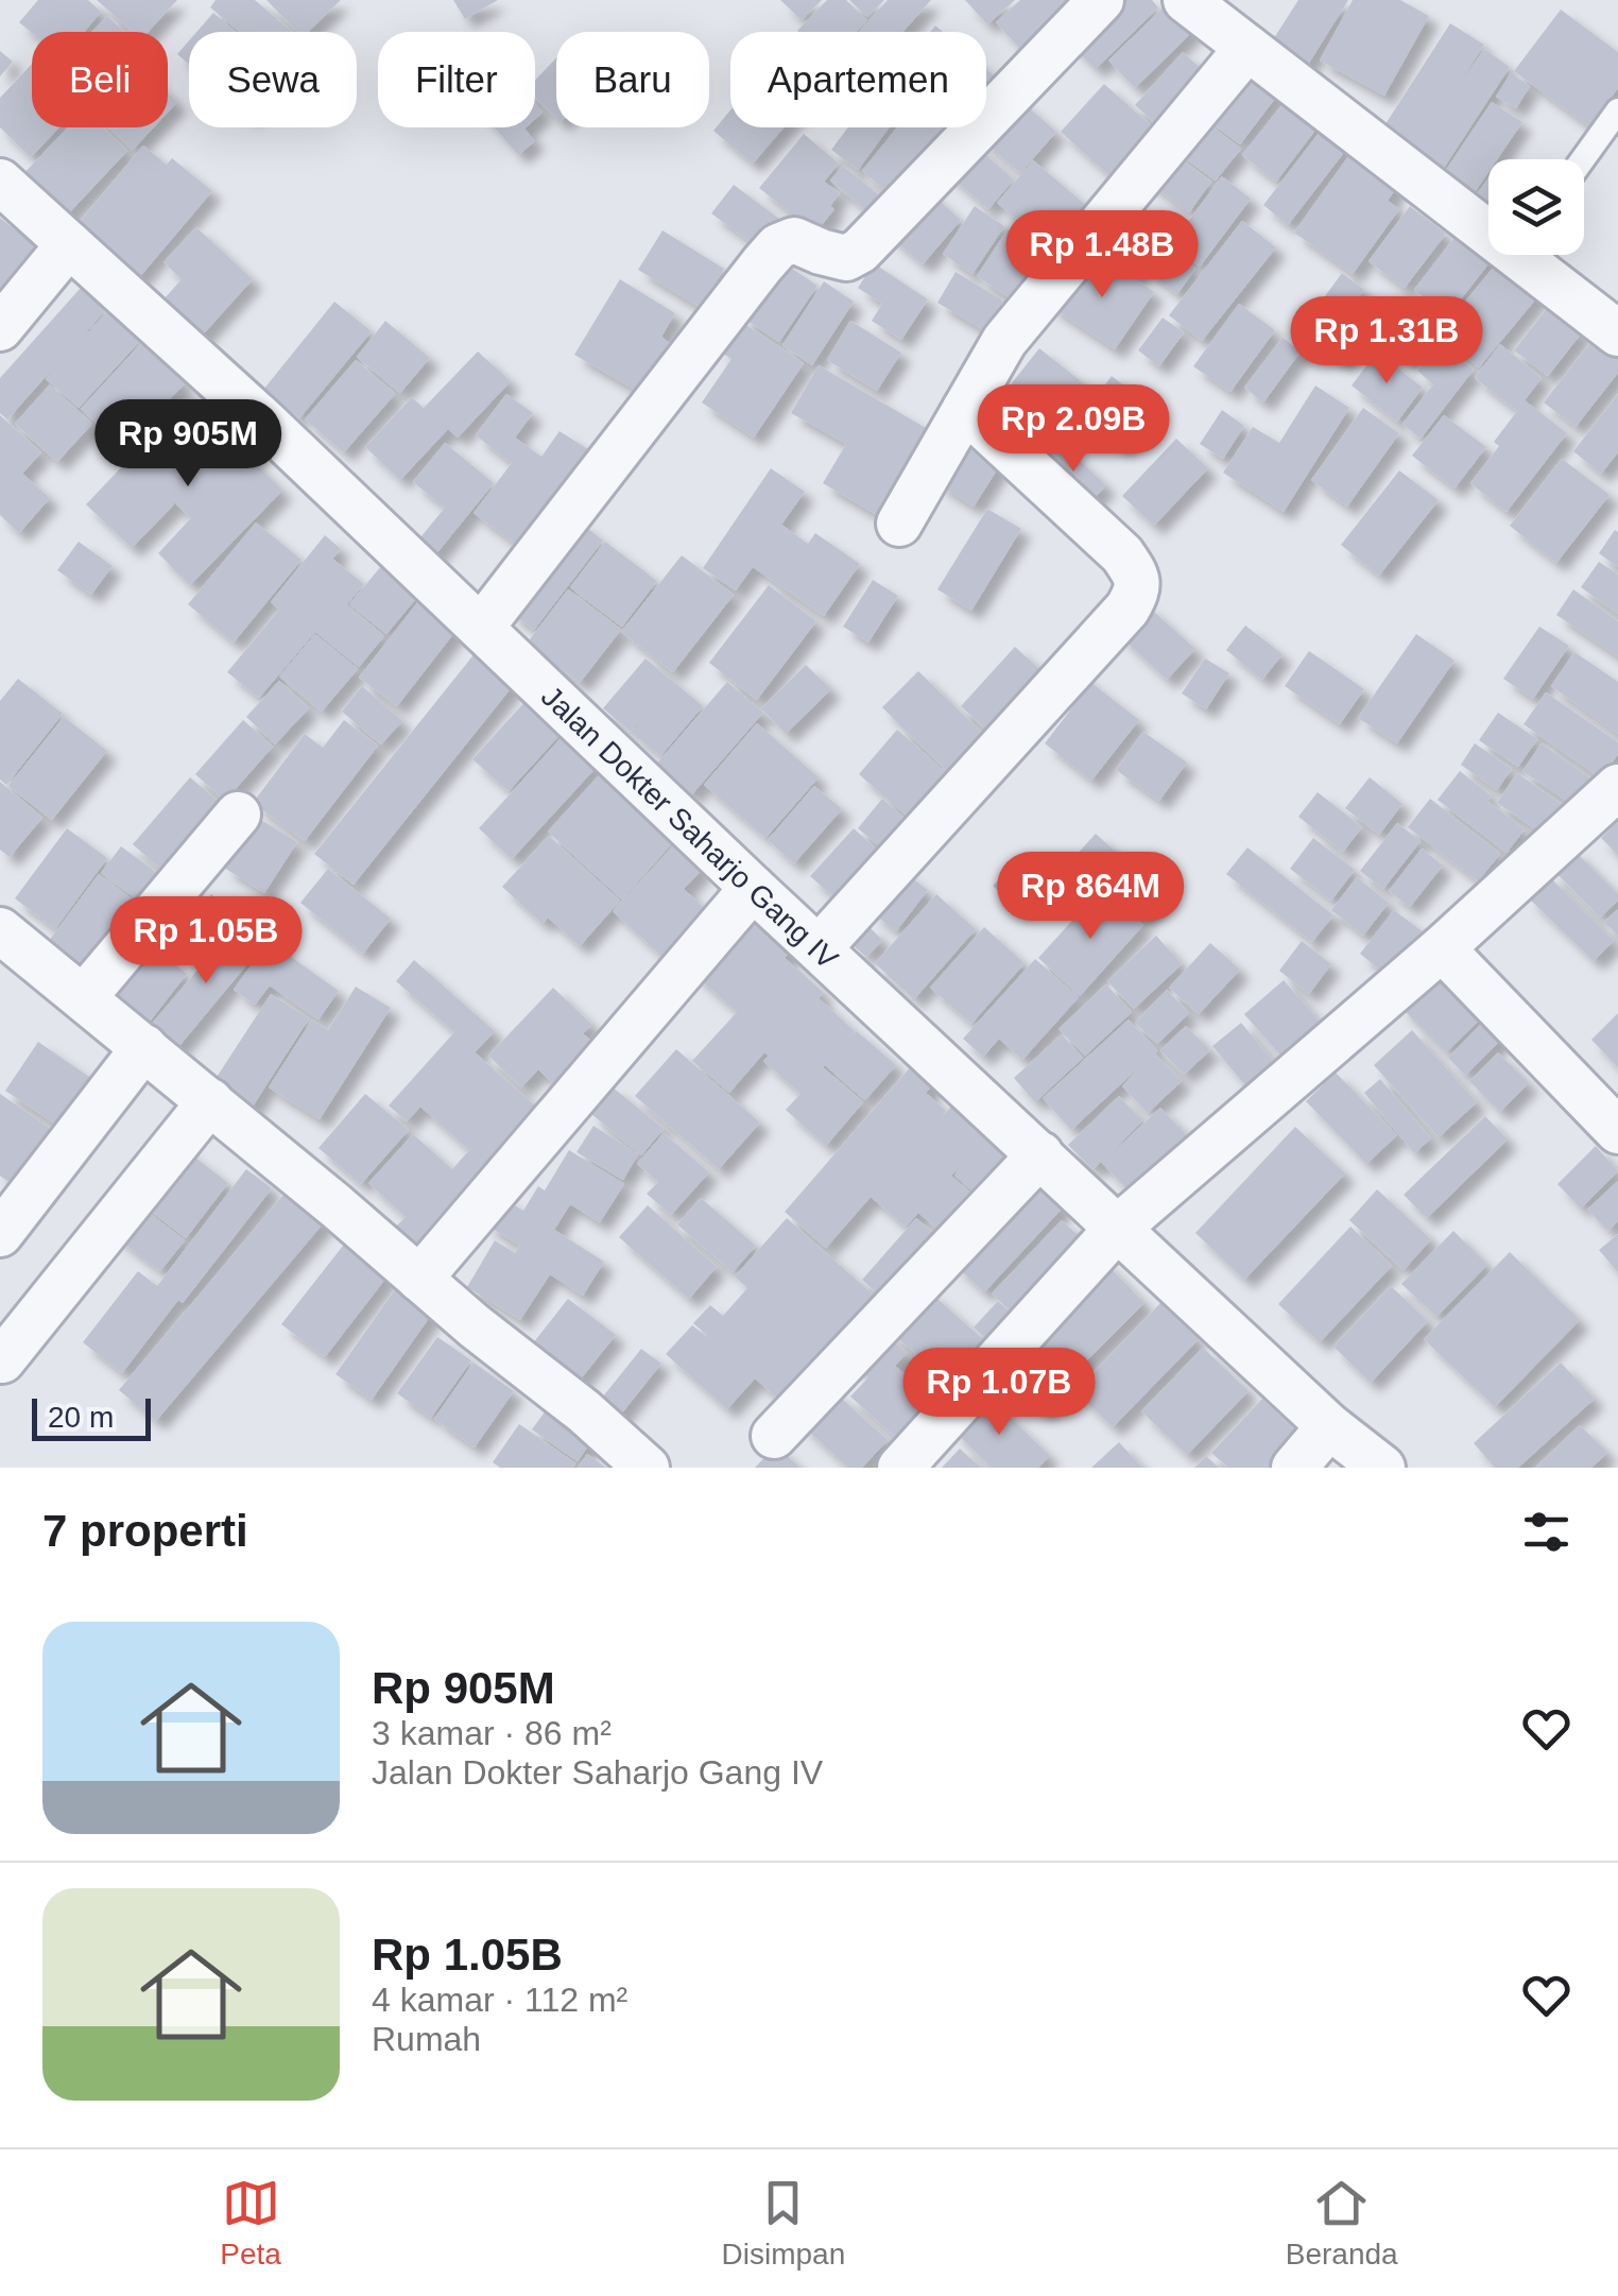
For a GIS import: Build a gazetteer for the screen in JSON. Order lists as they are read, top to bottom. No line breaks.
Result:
{"streets":{"street":["Jalan Dokter Saharjo Gang IV"]},"scale_bar":"20 m","page":{"chip":["Beli","Sewa","Filter","Baru","Apartemen"],"price":["Rp 1.48B","Rp 1.31B","Rp 2.09B","Rp 905M","Rp 864M","Rp 1.05B","Rp 1.07B"],"scale":"20 m","heading":"7 properti","list":[{"name":"Rp 905M","note":"3 kamar · 86 m² · Jalan Dokter Saharjo Gang IV"},{"name":"Rp 1.05B","note":"4 kamar · 112 m² · Rumah"}],"tabs":["Peta","Disimpan","Beranda"]}}
